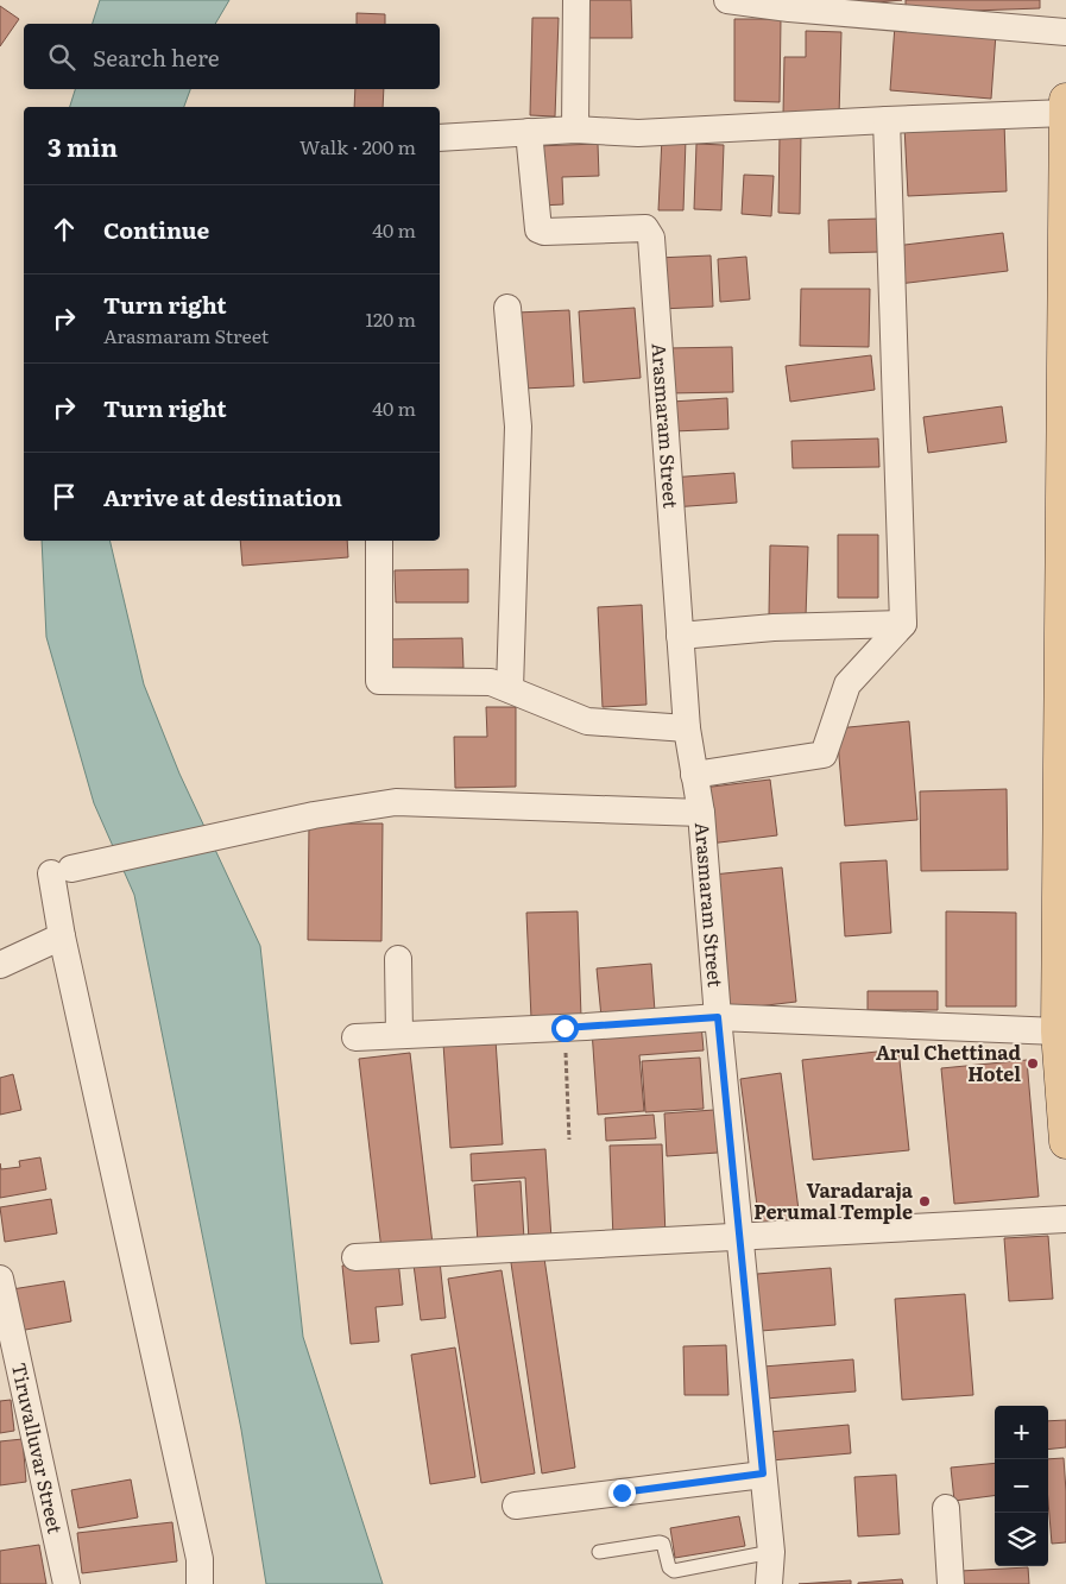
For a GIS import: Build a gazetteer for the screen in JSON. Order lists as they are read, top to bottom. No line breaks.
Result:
{"streets":{"street":["Arasmaram Street","Tiruvalluvar Street"]},"places":["Arul Chettinad Hotel","Varadaraja Perumal Temple"],"page":{"search":"Search here","heading":["3 min","Walk · 200 m"],"list":[["Continue","40 m"],["Turn right","Arasmaram Street","120 m"],["Turn right","40 m"],"Arrive at destination"],"map_buttons":["+","−"]}}
